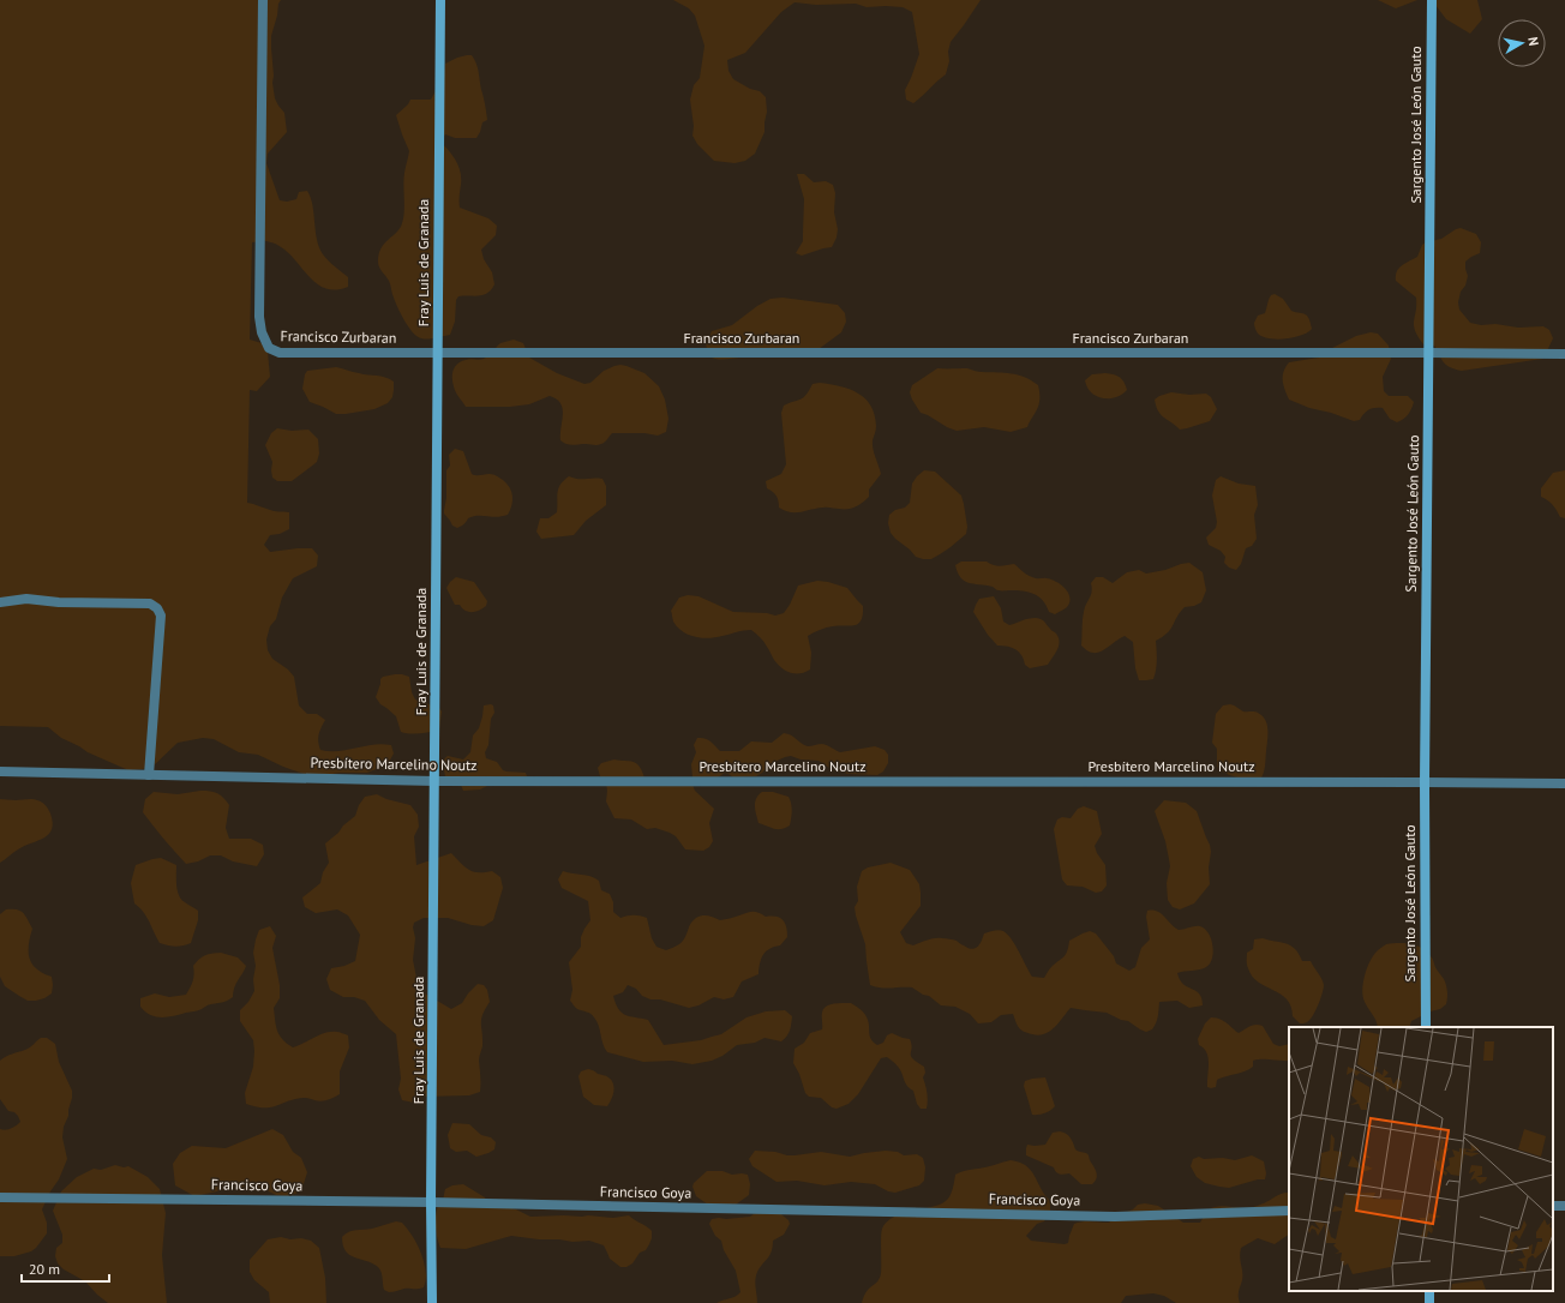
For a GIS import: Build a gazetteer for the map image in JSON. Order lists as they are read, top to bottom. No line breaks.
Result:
{"streets":{"street":["Sargento José León Gauto","Fray Luis de Granada","Francisco Zurbaran","Presbítero Marcelino Noutz","Francisco Goya"]},"crossings":[["Sargento José León Gauto","Francisco Zurbaran"],["Sargento José León Gauto","Presbítero Marcelino Noutz"],["Fray Luis de Granada","Francisco Zurbaran"],["Fray Luis de Granada","Presbítero Marcelino Noutz"],["Fray Luis de Granada","Francisco Goya"]],"scale_bar":"20 m","north":"right"}
